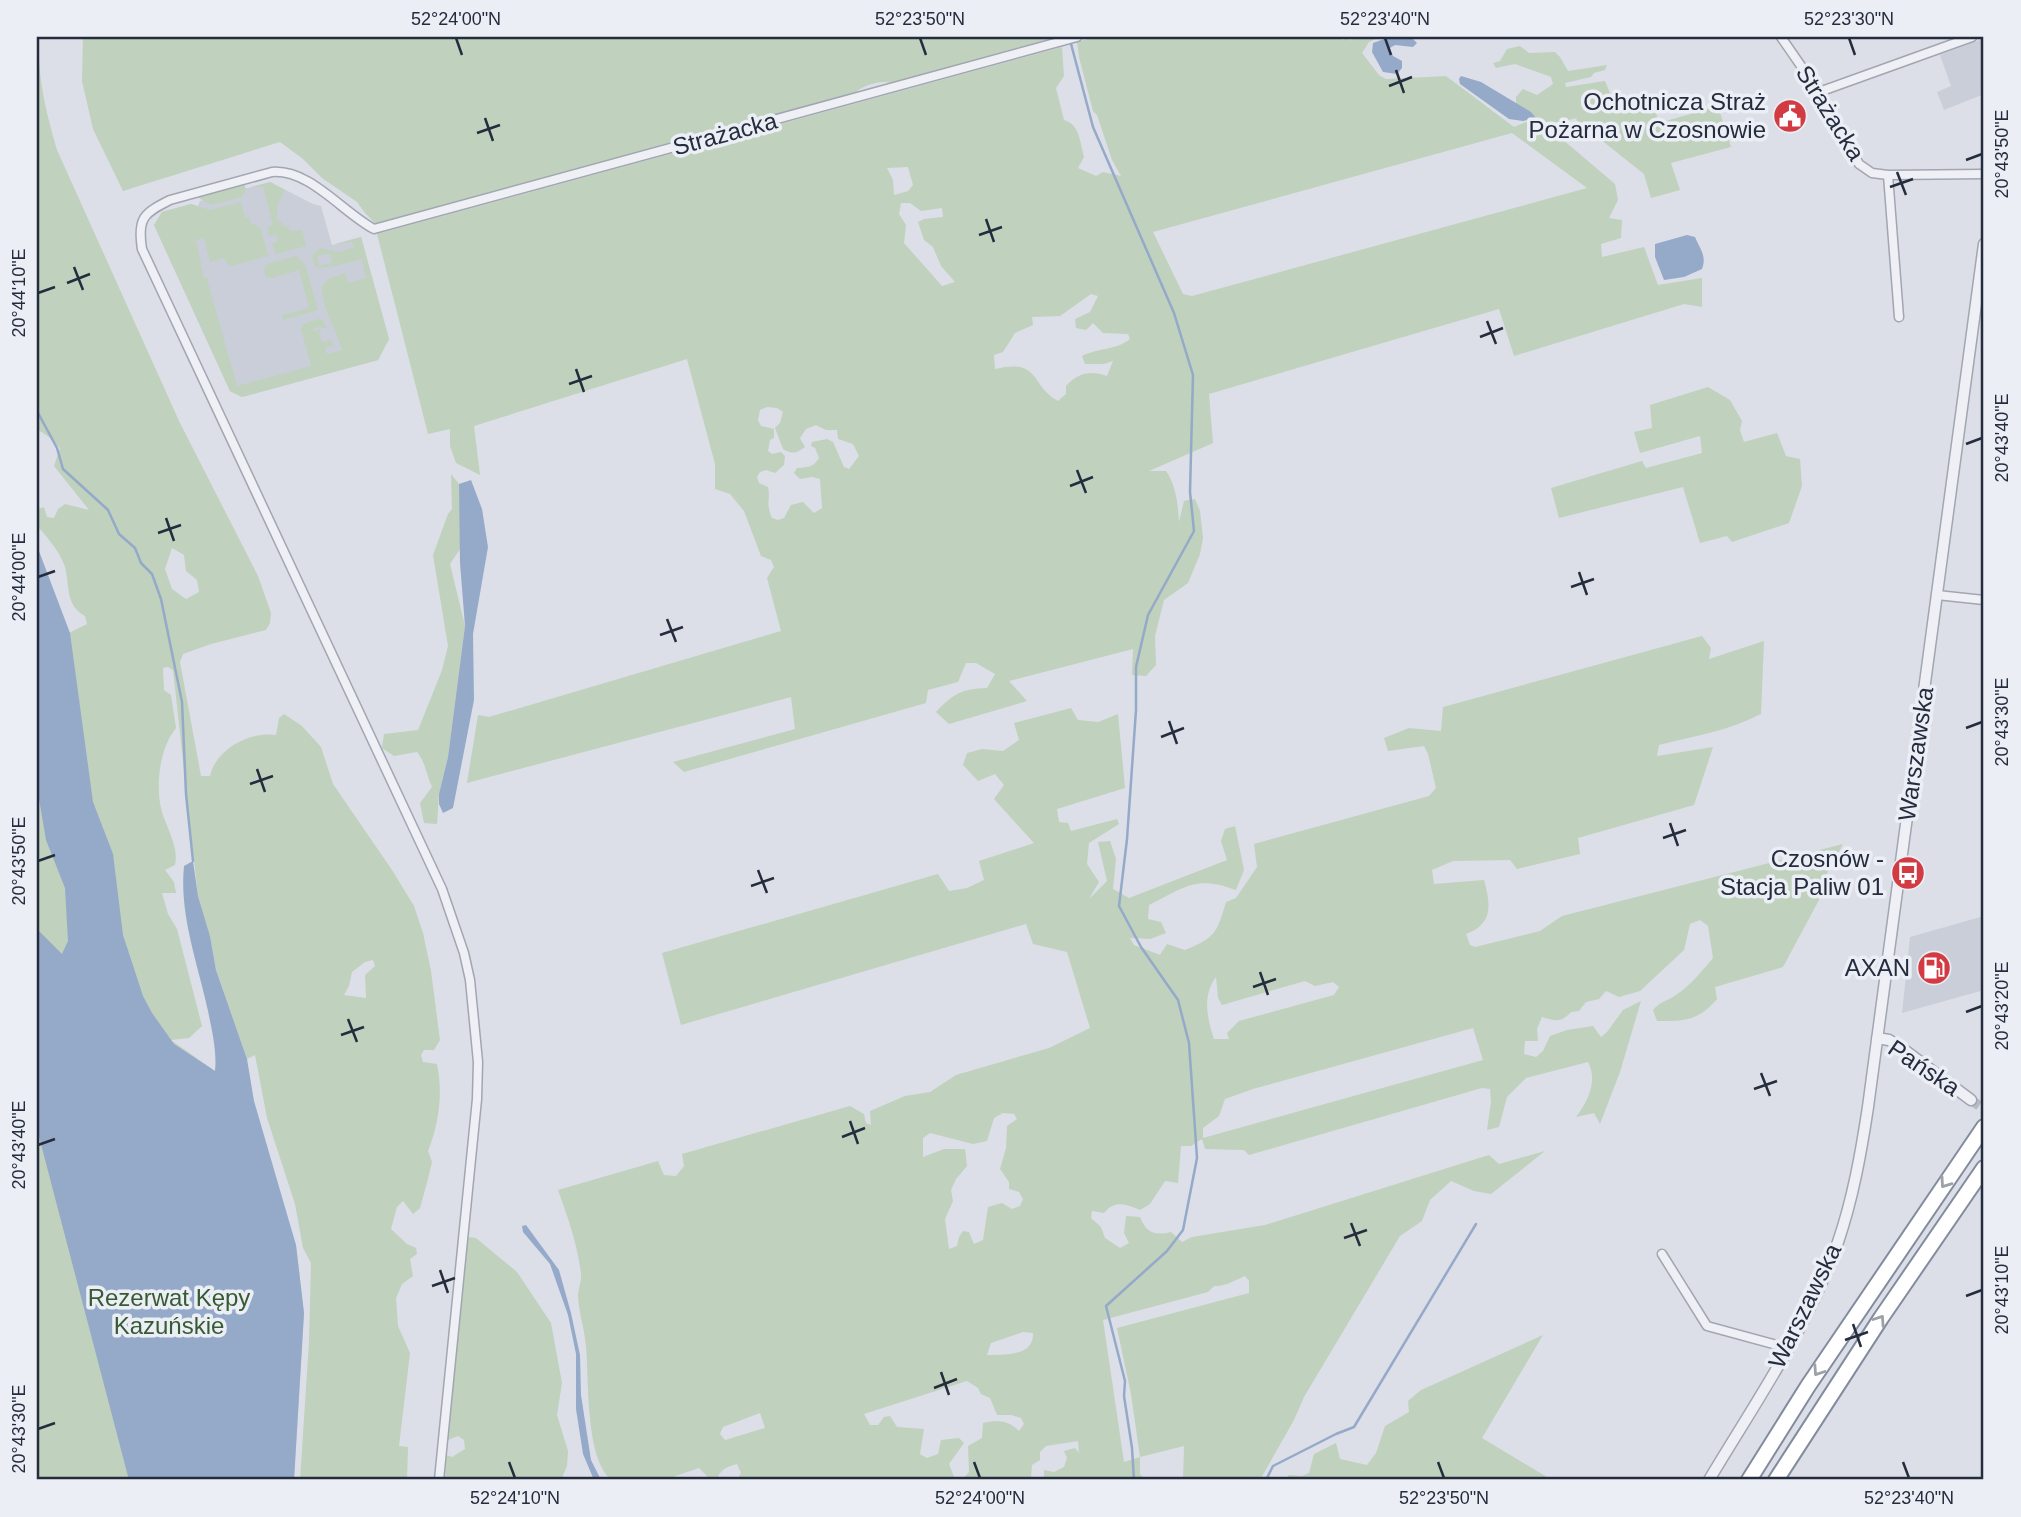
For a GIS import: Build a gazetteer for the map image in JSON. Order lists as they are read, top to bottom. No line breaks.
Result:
{"streets":{"street":["Strażacka","Warszawska","Pańska"]},"crossings":[["Warszawska","Pańska"]],"parks":["Rezerwat Kępy Kazuńskie"],"places":{"public building":["Ochotnicza Straż Pożarna w Czosnowie"],"bus stop":["Czosnów - Stacja Paliw 01"],"fuel station":["AXAN"]},"coordinates":["52°24'00\"N","52°23'50\"N","52°23'40\"N","52°23'30\"N","20°43'50\"E","20°44'10\"E","20°43'40\"E","20°44'00\"E","20°43'30\"E","20°43'20\"E","20°43'10\"E","52°24'10\"N"]}
